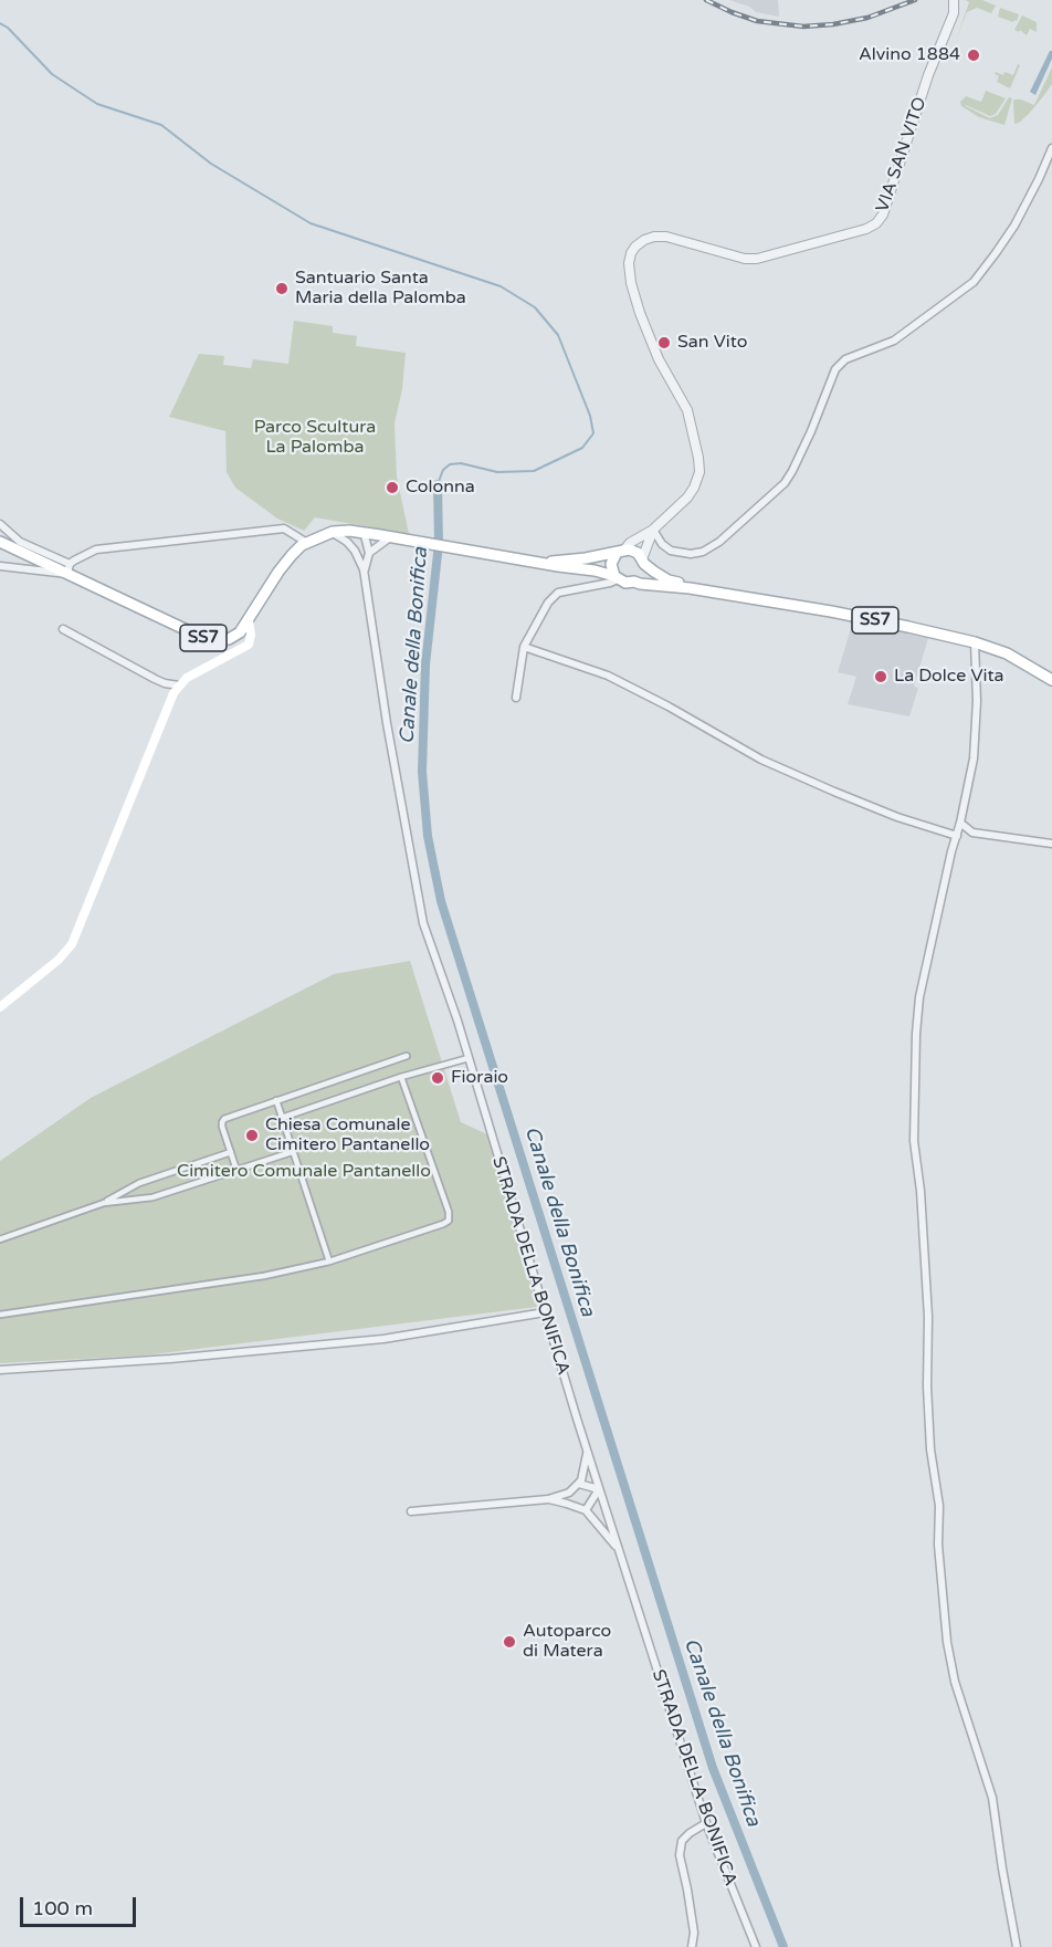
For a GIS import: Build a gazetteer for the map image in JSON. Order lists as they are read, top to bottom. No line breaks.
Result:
{"streets":{"main road":["SS7"],"street":["VIA SAN VITO","STRADA DELLA BONIFICA"]},"crossings":[["VIA SAN VITO","SS7"]],"water":["Canale della Bonifica"],"parks":["Parco Scultura La Palomba","Cimitero Comunale Pantanello"],"places":["Alvino 1884","Santuario Santa Maria della Palomba","San Vito","Colonna","La Dolce Vita","Fioraio","Chiesa Comunale Cimitero Pantanello","Autoparco di Matera"],"scale_bar":"100 m"}
